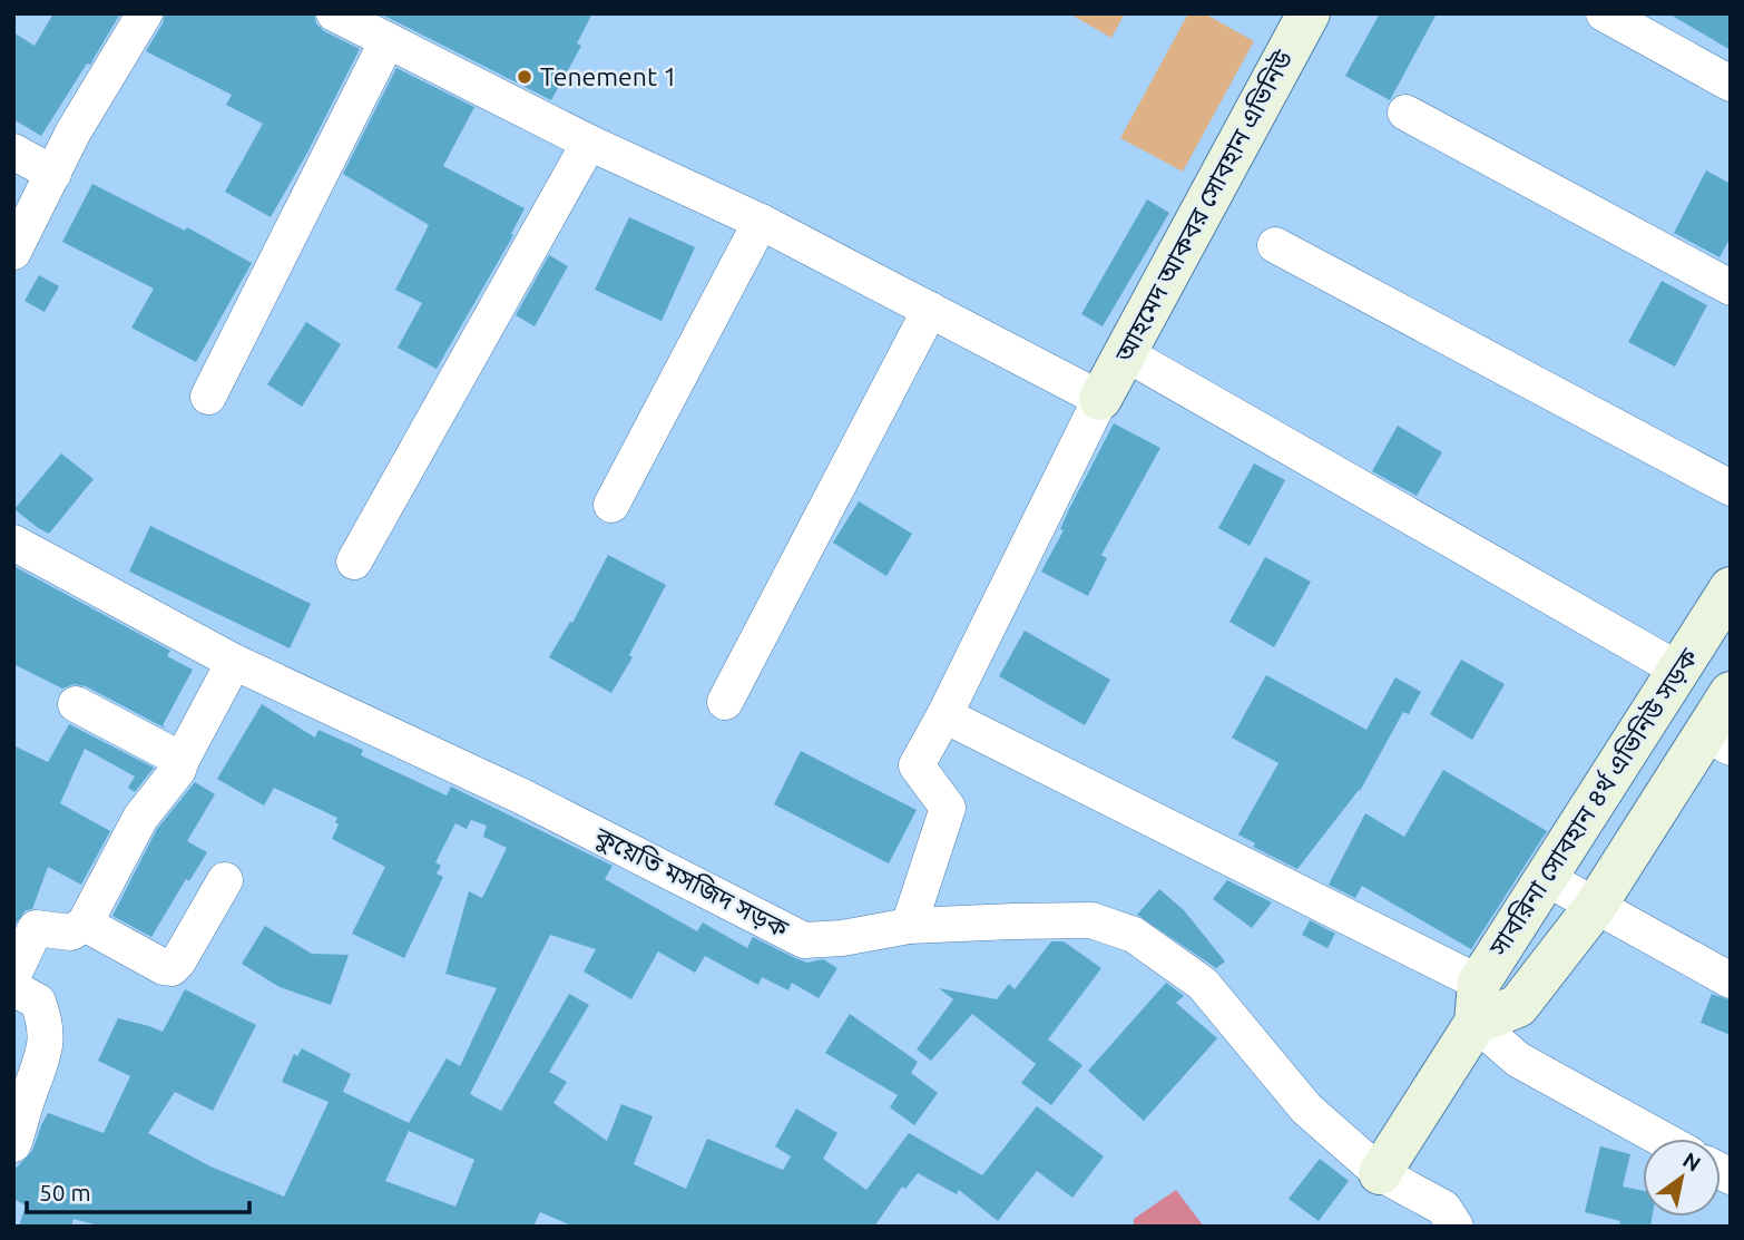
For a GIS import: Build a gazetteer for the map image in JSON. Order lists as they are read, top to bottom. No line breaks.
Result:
{"streets":{"street":["আহমেদ আকবর সোবহান এভিনিউ","সাবরিনা সোবহান ৪র্থ এভিনিউ সড়ক","কুয়েতি মসজিদ সড়ক"]},"crossings":[["সাবরিনা সোবহান ৪র্থ এভিনিউ সড়ক","কুয়েতি মসজিদ সড়ক"]],"places":["Tenement 1"],"scale_bar":"50 m","north":"top right"}
